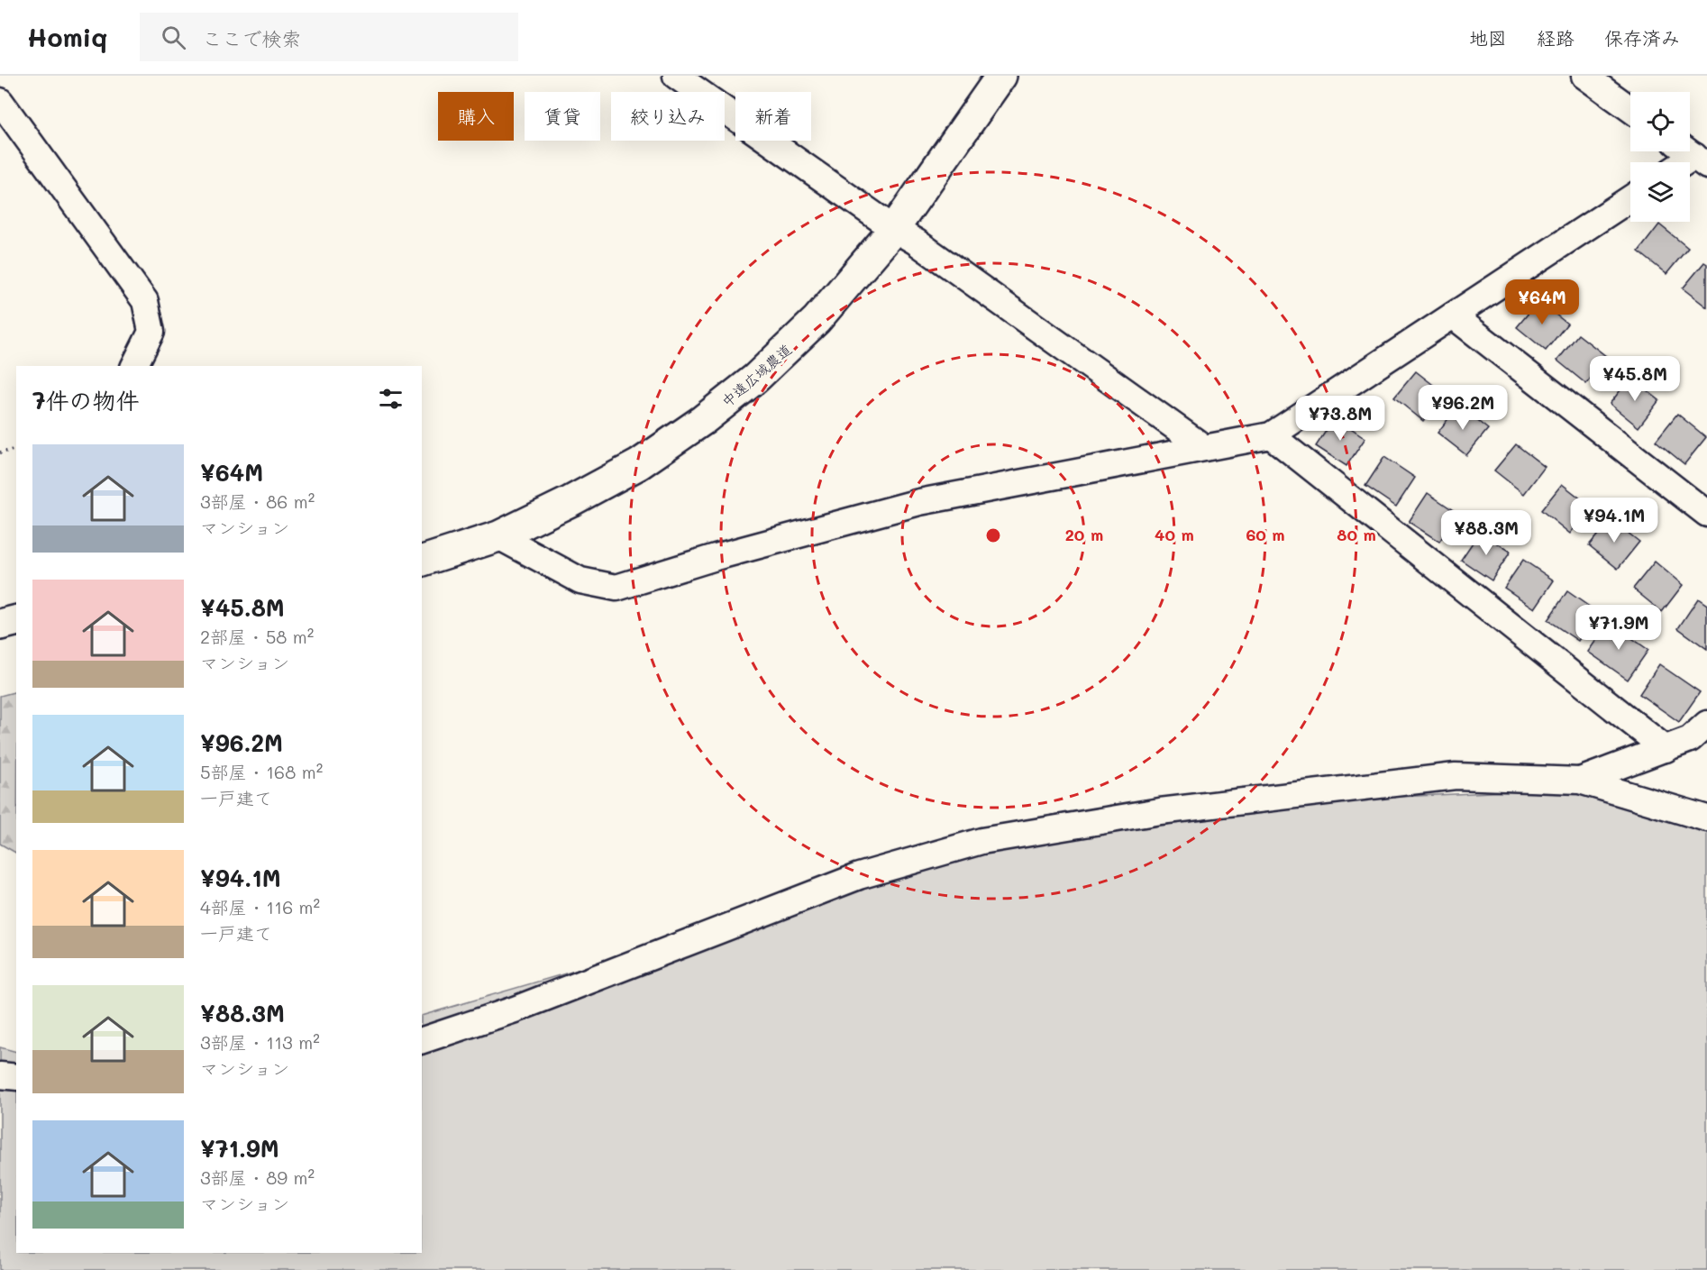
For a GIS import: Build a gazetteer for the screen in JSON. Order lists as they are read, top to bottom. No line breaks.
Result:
{"streets":{"street":["中遠広域農道"]},"page":{"header":"Homiq","search":"ここで検索","nav":["地図","経路","保存済み"],"chip":["購入","賃貸","絞り込み","新着"],"price":["¥64M","¥45.8M","¥96.2M","¥73.8M","¥94.1M","¥88.3M","¥71.9M"],"heading":"7件の物件","list":[{"name":"¥64M","note":"3部屋 · 86 m² · マンション"},{"name":"¥45.8M","note":"2部屋 · 58 m² · マンション"},{"name":"¥96.2M","note":"5部屋 · 168 m² · 一戸建て"},{"name":"¥94.1M","note":"4部屋 · 116 m² · 一戸建て"},{"name":"¥88.3M","note":"3部屋 · 113 m² · マンション"},{"name":"¥71.9M","note":"3部屋 · 89 m² · マンション"}]},"rings":["20 m","40 m","60 m","80 m"]}
